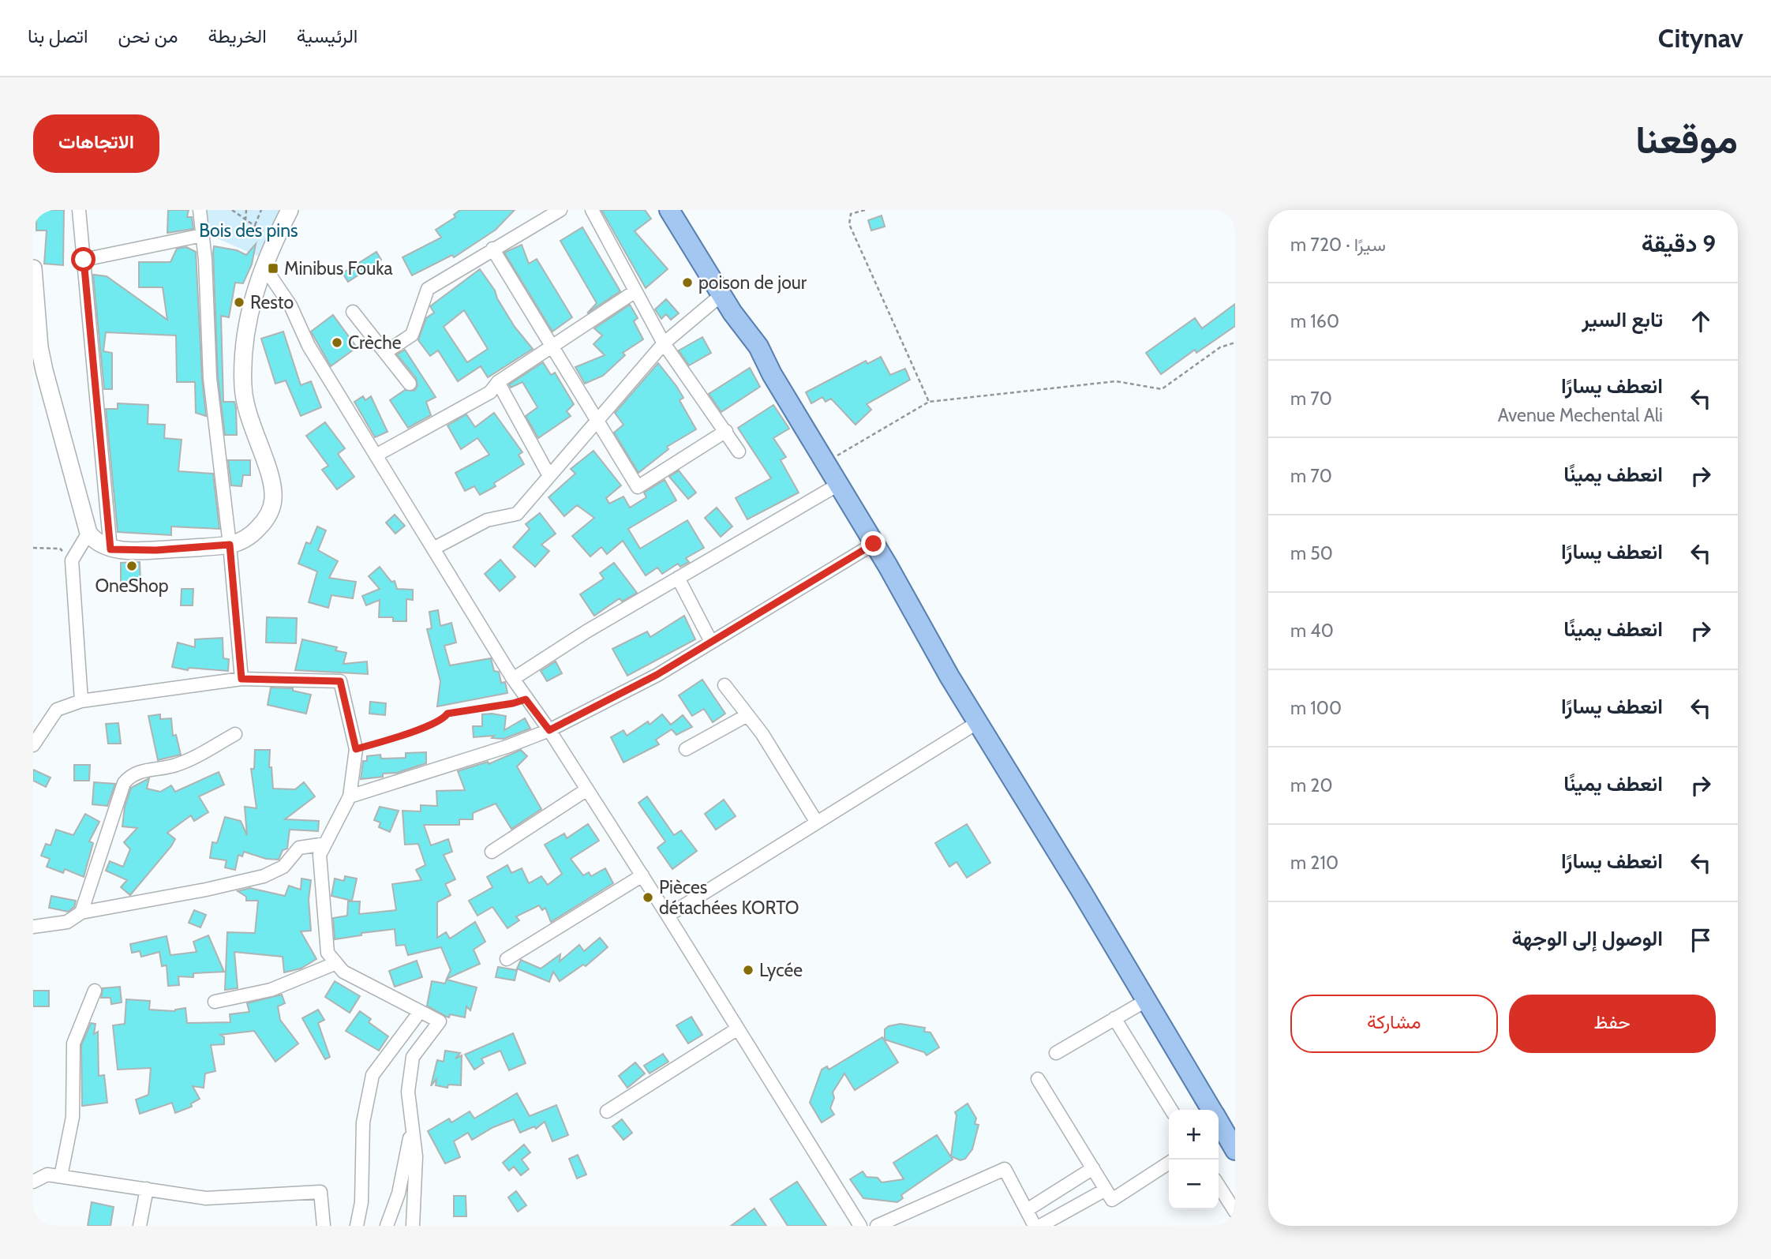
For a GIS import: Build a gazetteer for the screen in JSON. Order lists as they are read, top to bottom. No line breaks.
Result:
{"parks":["Bois des pins"],"places":{"transit":["Minibus Fouka"],"other":["poison de jour","Resto","Crèche","OneShop","Pièces détachées KORTO","Lycée"]},"page":{"header":"Citynav","nav":["الرئيسية","الخريطة","من نحن","اتصل بنا"],"title":"موقعنا","buttons":["الاتجاهات",["حفظ","مشاركة"]],"heading":["9 دقيقة","سيرًا · 720 m"],"list":[["تابع السير","160 m"],["انعطف يسارًا","Avenue Mechental Ali","70 m"],["انعطف يمينًا","70 m"],["انعطف يسارًا","50 m"],["انعطف يمينًا","40 m"],["انعطف يسارًا","100 m"],["انعطف يمينًا","20 m"],["انعطف يسارًا","210 m"],"الوصول إلى الوجهة"],"map_buttons":["+","−"]}}
